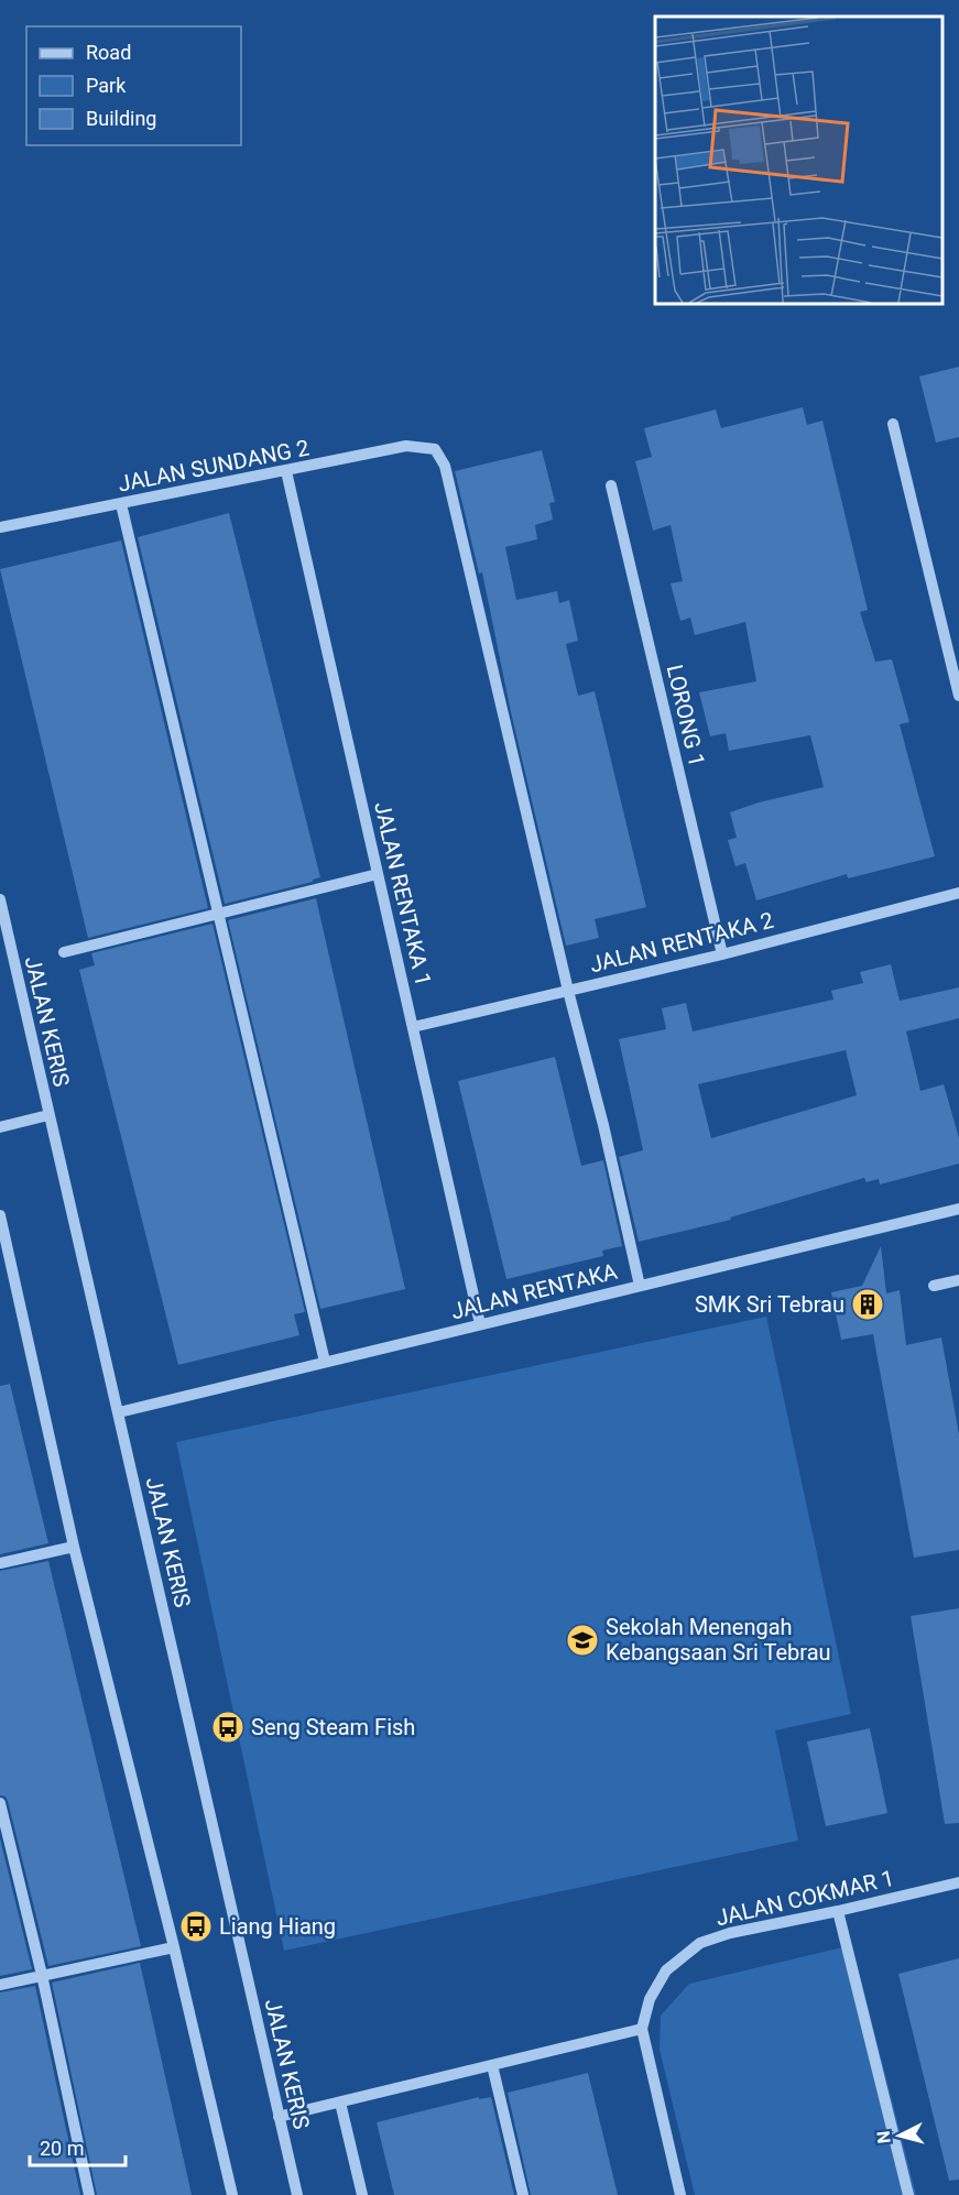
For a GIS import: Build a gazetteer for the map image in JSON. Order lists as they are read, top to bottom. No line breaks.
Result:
{"streets":{"street":["JALAN SUNDANG 2","LORONG 1","JALAN RENTAKA 1","JALAN RENTAKA 2","JALAN KERIS","JALAN RENTAKA","JALAN COKMAR 1"]},"crossings":[["JALAN SUNDANG 2","JALAN RENTAKA 1"],["JALAN SUNDANG 2","JALAN RENTAKA 2"],["LORONG 1","JALAN RENTAKA 2"],["JALAN RENTAKA 1","JALAN RENTAKA 2"],["JALAN RENTAKA 1","JALAN RENTAKA"],["JALAN KERIS","JALAN RENTAKA"]],"places":{"building":["SMK Sri Tebrau"],"school or university":["Sekolah Menengah Kebangsaan Sri Tebrau"],"bus stop":["Seng Steam Fish","Liang Hiang"]},"legend":["Road","Park","Building"],"scale_bar":"20 m","north":"left"}
